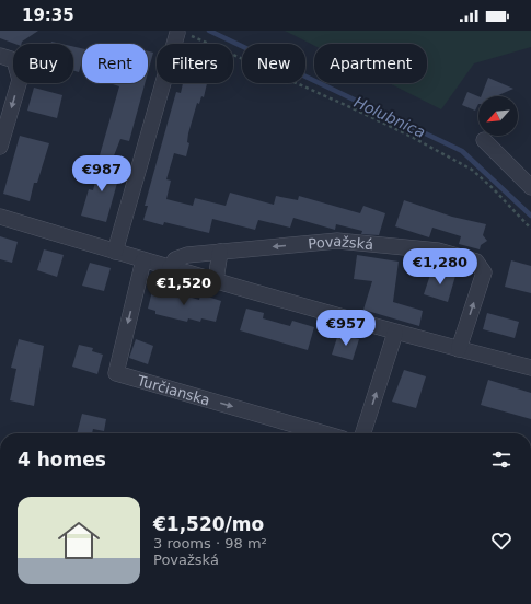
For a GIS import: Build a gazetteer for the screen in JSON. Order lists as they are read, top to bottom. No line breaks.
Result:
{"streets":{"street":["Považská","Turčianska"]},"water":["Holubnica"],"north":"bottom left","page":{"status":"19:35","chip":["Buy","Rent","Filters","New","Apartment"],"price":["€987","€1,280","€1,520","€957"],"heading":"4 homes","list":[{"name":"€1,520/mo","note":"3 rooms · 98 m² · Považská"}]}}
